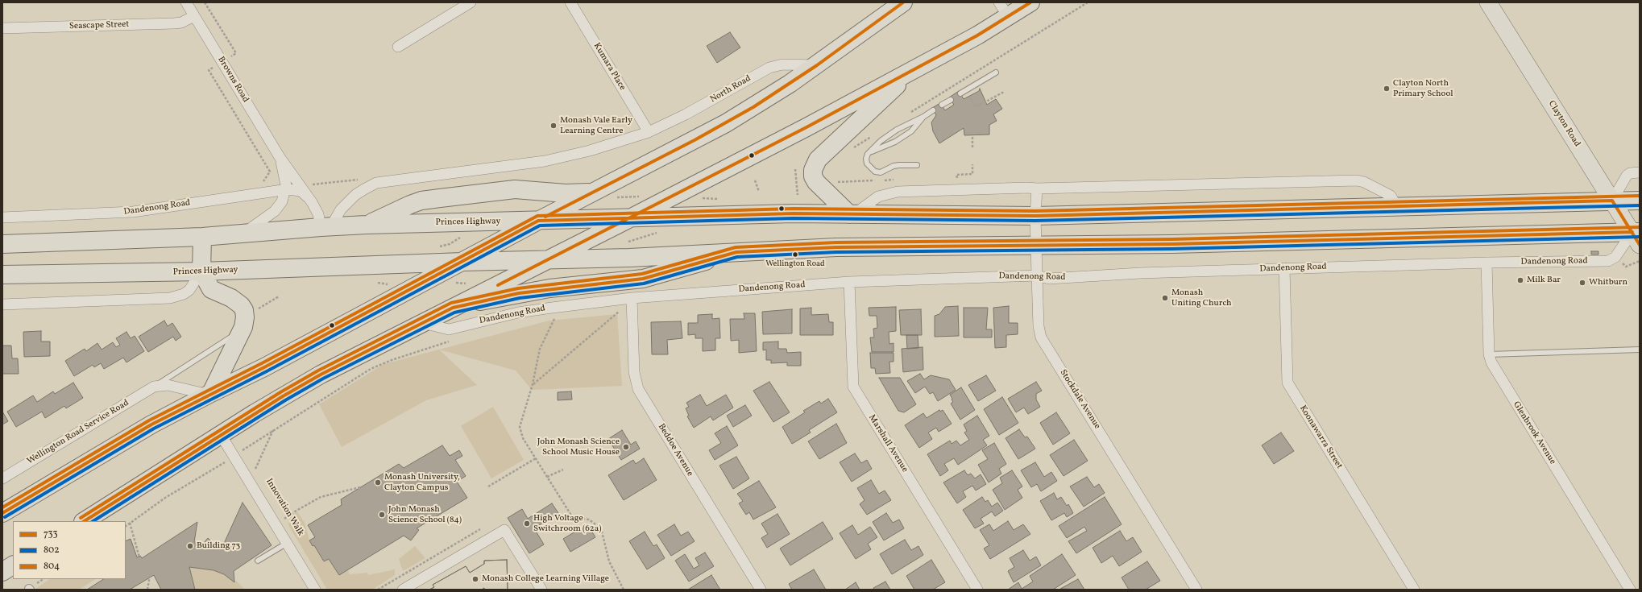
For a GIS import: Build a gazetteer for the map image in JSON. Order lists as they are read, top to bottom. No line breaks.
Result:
{"streets":{"highway":["Princes Highway"],"main road":["Clayton Road"],"street":["Seascape Street","Kumara Place","Browns Road","North Road","Dandenong Road","Stockdale Avenue","Wellington Road Service Road","Glenbrook Avenue","Koonawarra Street","Marshall Avenue","Beddoe Avenue"],"path":["Innovation Walk"]},"crossings":[["Seascape Street","Browns Road"],["Kumara Place","North Road"],["Browns Road","Dandenong Road"],["Browns Road","Princes Highway"],["Clayton Road","Dandenong Road"],["Clayton Road","Princes Highway"],["Dandenong Road","Stockdale Avenue"],["Dandenong Road","Glenbrook Avenue"],["Dandenong Road","Koonawarra Street"],["Dandenong Road","Marshall Avenue"],["Dandenong Road","Beddoe Avenue"],["Princes Highway","Stockdale Avenue"]],"places":["Clayton North Primary School","Monash Vale Early Learning Centre","Wellington Road","Milk Bar","Whitburn","Monash Uniting Church","John Monash Science School Music House","Monash University, Clayton Campus","John Monash Science School (84)","High Voltage Switchroom (62a)","Building 73","Monash College Learning Village"],"lines":["transit line 733","transit line 804","transit line 802"],"legend":["733","802","804"]}
